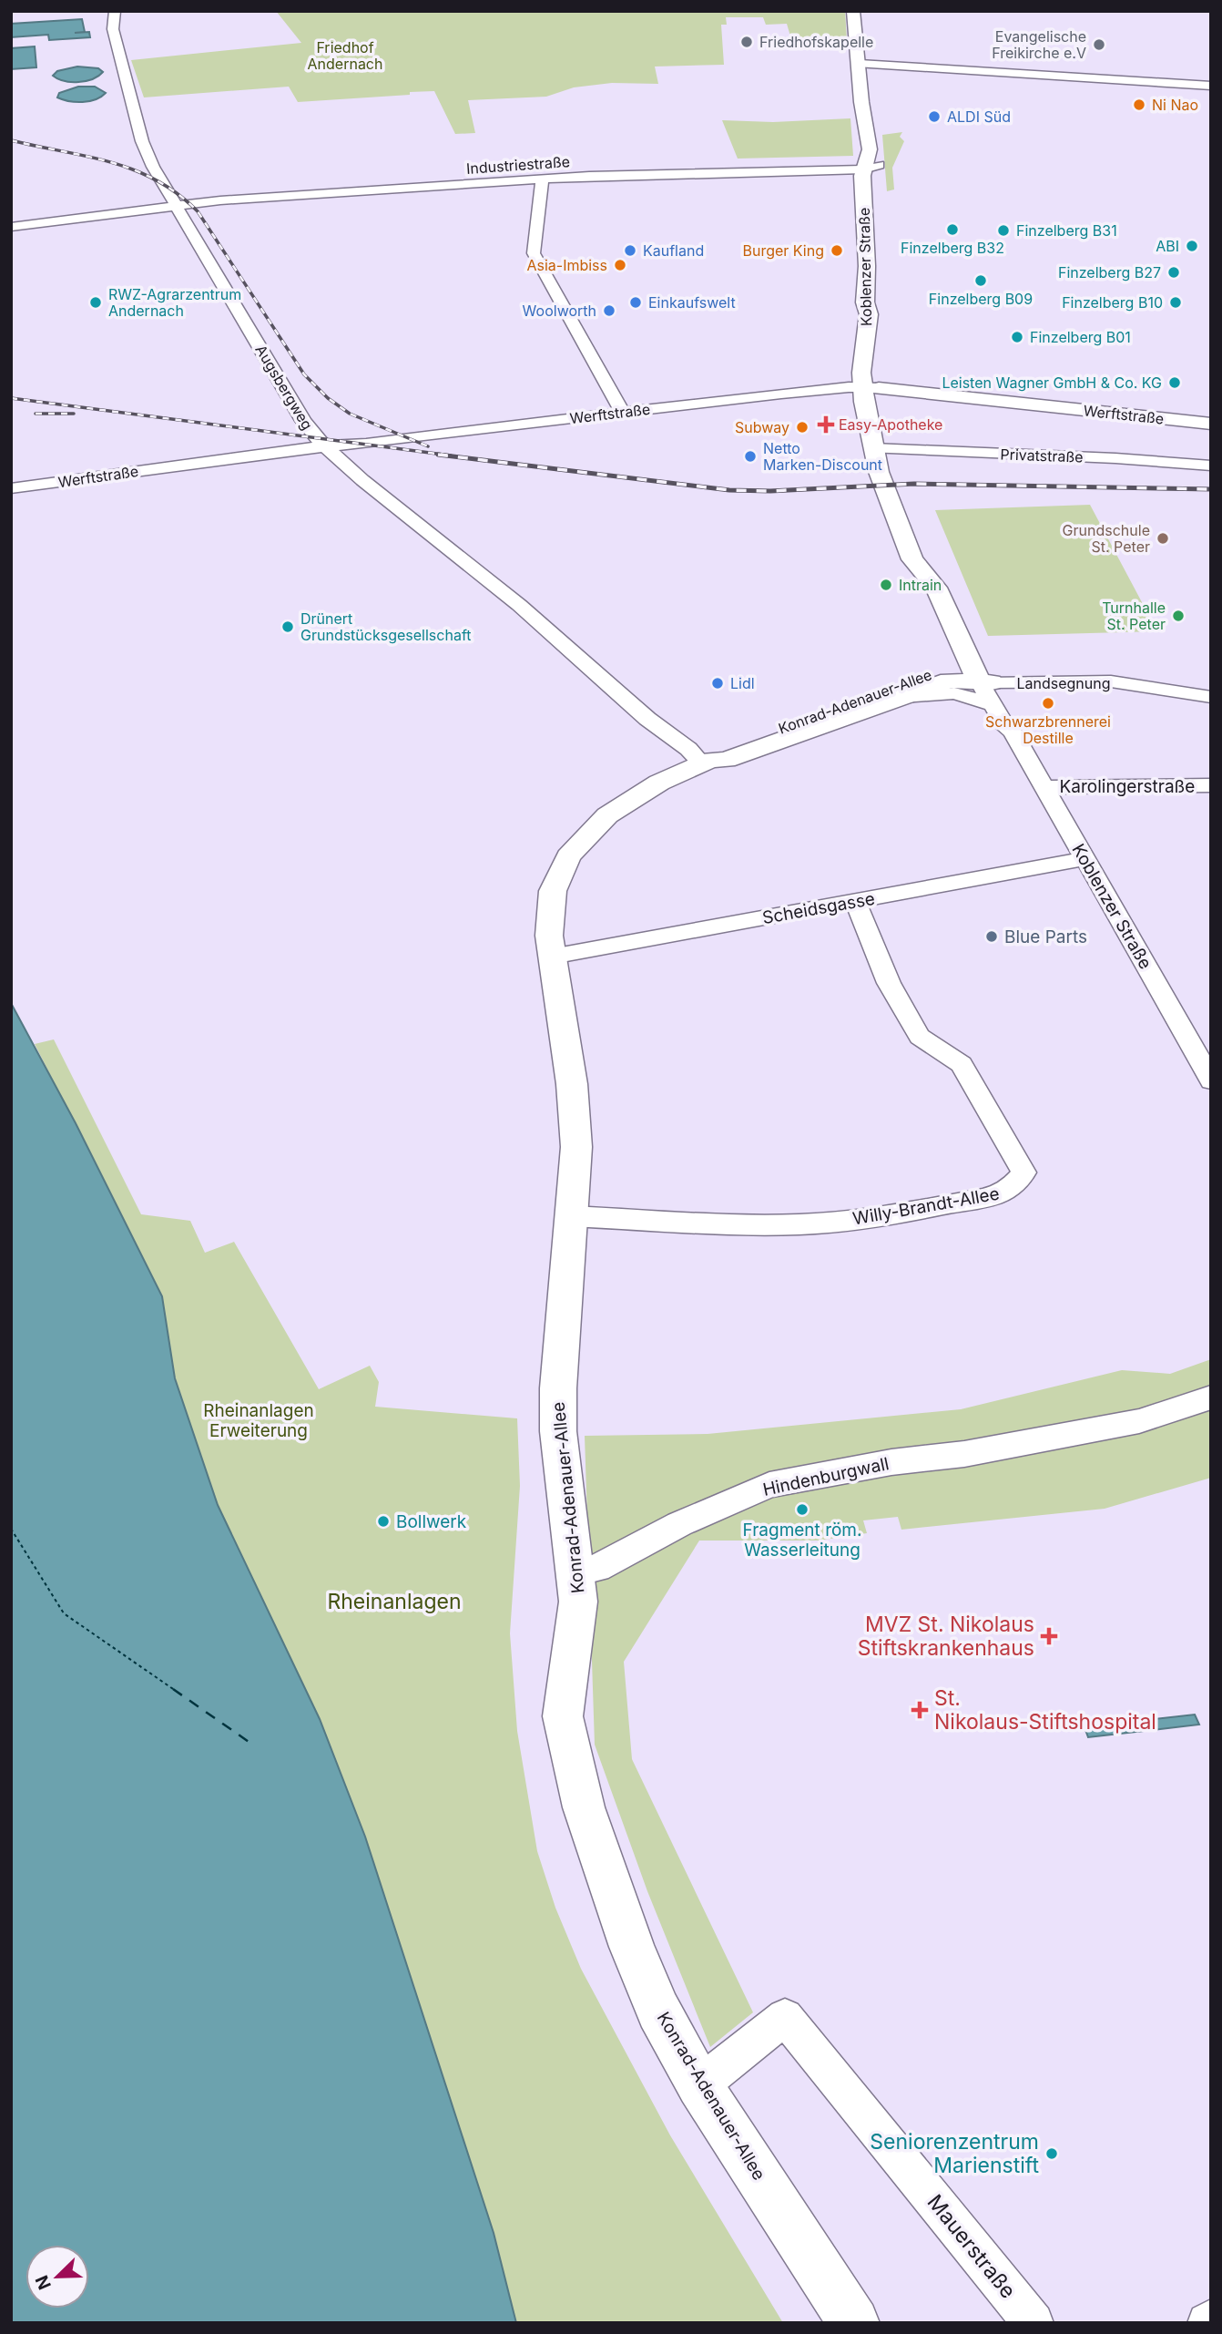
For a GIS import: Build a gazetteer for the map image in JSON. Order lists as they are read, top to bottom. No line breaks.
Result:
{"streets":{"street":["Industriestraße","Koblenzer Straße","Augsbergweg","Werftstraße","Privatstraße","Landsegnung","Konrad-Adenauer-Allee","Karolingerstraße","Scheidsgasse","Willy-Brandt-Allee","Hindenburgwall","Mauerstraße"]},"crossings":[["Industriestraße","Koblenzer Straße"],["Industriestraße","Augsbergweg"],["Koblenzer Straße","Werftstraße"],["Koblenzer Straße","Privatstraße"],["Koblenzer Straße","Landsegnung"],["Koblenzer Straße","Konrad-Adenauer-Allee"],["Koblenzer Straße","Karolingerstraße"],["Koblenzer Straße","Scheidsgasse"],["Augsbergweg","Werftstraße"],["Augsbergweg","Konrad-Adenauer-Allee"],["Landsegnung","Konrad-Adenauer-Allee"],["Konrad-Adenauer-Allee","Scheidsgasse"],["Konrad-Adenauer-Allee","Willy-Brandt-Allee"],["Konrad-Adenauer-Allee","Hindenburgwall"],["Konrad-Adenauer-Allee","Mauerstraße"],["Scheidsgasse","Willy-Brandt-Allee"]],"parks":["Friedhof Andernach","Rheinanlagen Erweiterung","Rheinanlagen"],"places":{"other":["Friedhofskapelle","Evangelische Freikirche e.V","Ni Nao","ALDI Süd","Finzelberg B32","Finzelberg B31","ABI","Kaufland","Burger King","Asia-Imbiss","Finzelberg B27","Finzelberg B09","RWZ-Agrarzentrum Andernach","Einkaufswelt","Finzelberg B10","Woolworth","Finzelberg B01","Leisten Wagner GmbH & Co. KG","Subway","Netto Marken-Discount","Grundschule St. Peter","Intrain","Turnhalle St. Peter","Drünert Grundstücksgesellschaft","Lidl","Schwarzbrennerei Destille","Blue Parts","Fragment röm. Wasserleitung","Bollwerk","Seniorenzentrum Marienstift"],"health":["Easy-Apotheke","MVZ St. Nikolaus Stiftskrankenhaus","St. Nikolaus-Stiftshospital"]},"north":"bottom left"}
